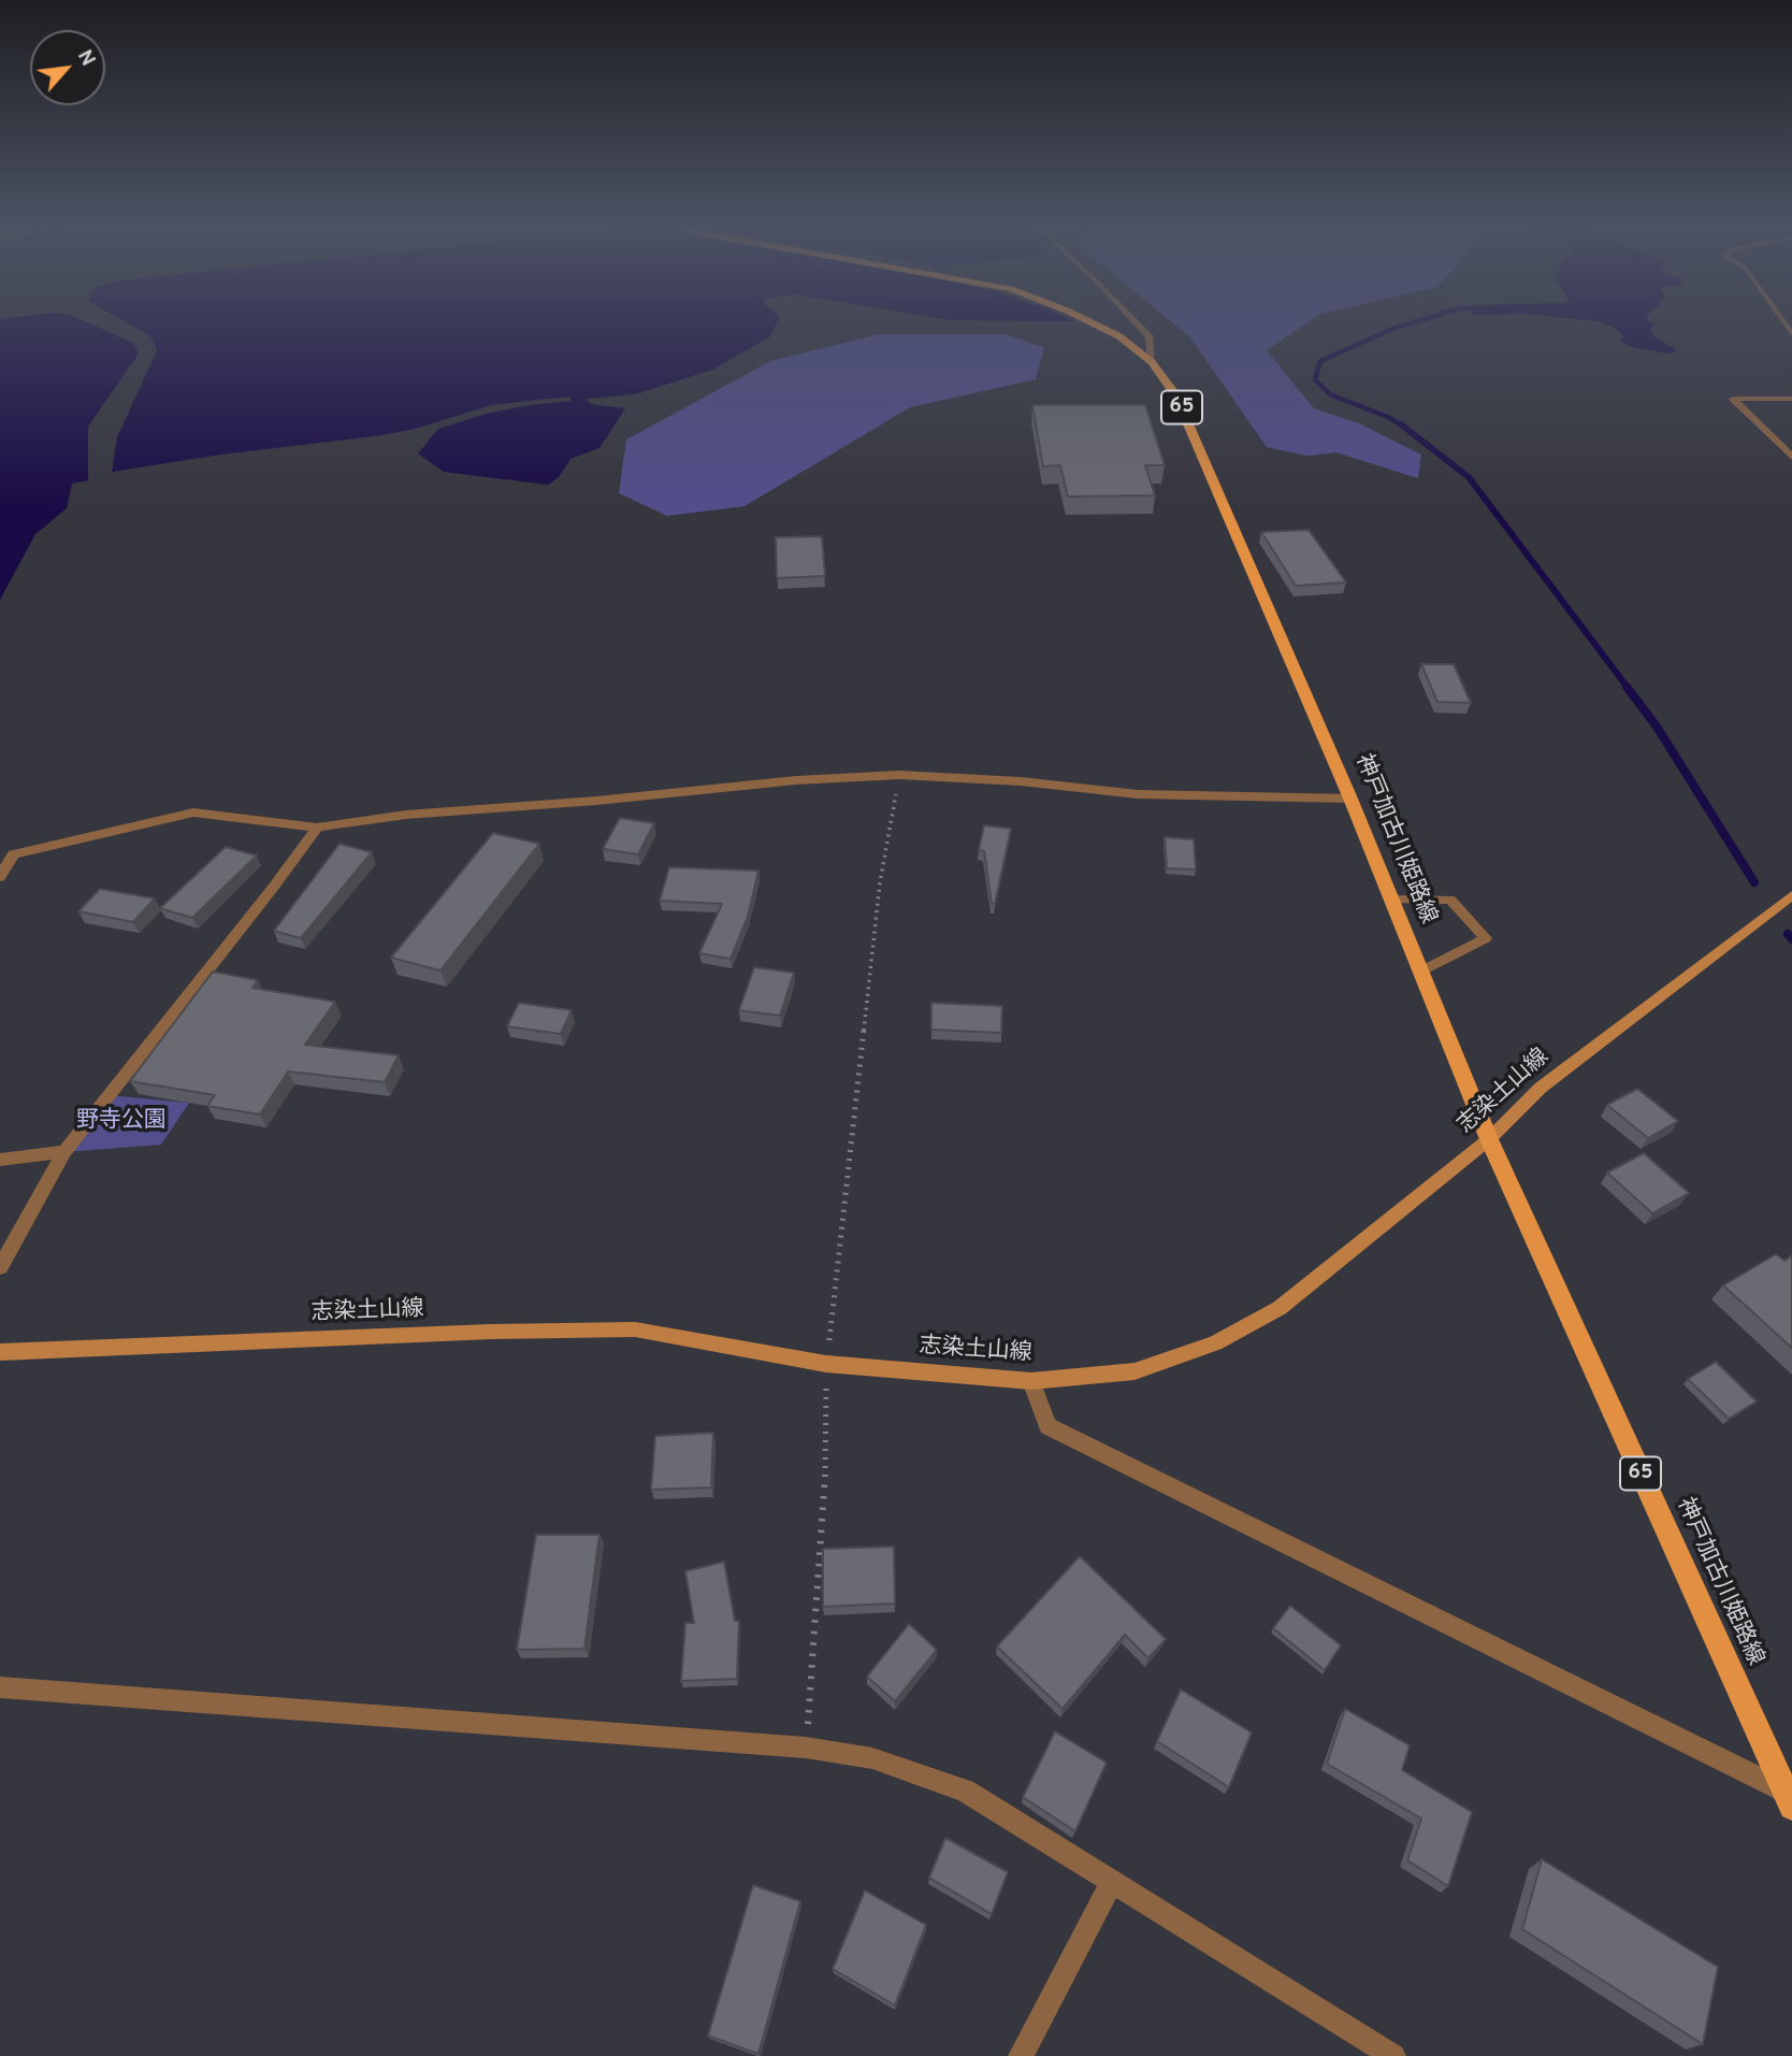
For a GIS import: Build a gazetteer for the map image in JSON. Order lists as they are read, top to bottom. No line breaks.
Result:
{"streets":{"main road":["65","神戸加古川姫路線","志染土山線"]},"crossings":[["神戸加古川姫路線","志染土山線"]],"parks":["野寺公園"],"north":"top right"}
